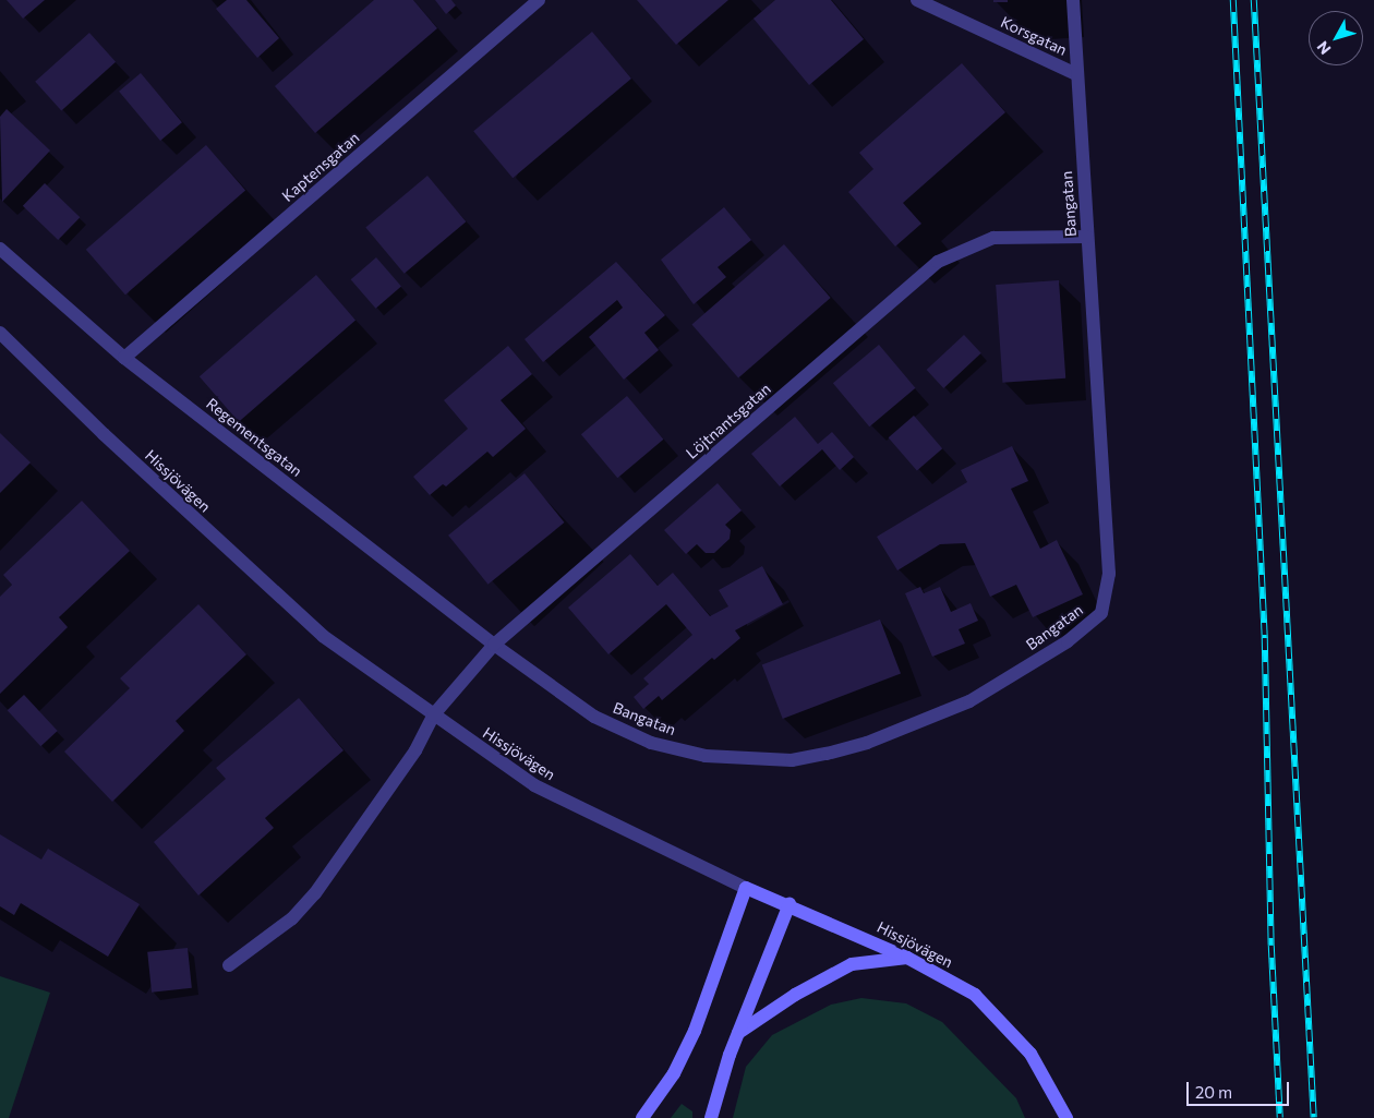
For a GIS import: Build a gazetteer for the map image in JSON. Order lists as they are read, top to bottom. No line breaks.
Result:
{"streets":{"main road":["Hissjövägen"],"street":["Korsgatan","Kaptensgatan","Bangatan","Löjtnantsgatan","Regementsgatan"]},"crossings":[["Korsgatan","Bangatan"],["Kaptensgatan","Regementsgatan"],["Bangatan","Löjtnantsgatan"],["Bangatan","Regementsgatan"],["Löjtnantsgatan","Regementsgatan"],["Löjtnantsgatan","Hissjövägen"]],"scale_bar":"20 m","north":"bottom left"}
